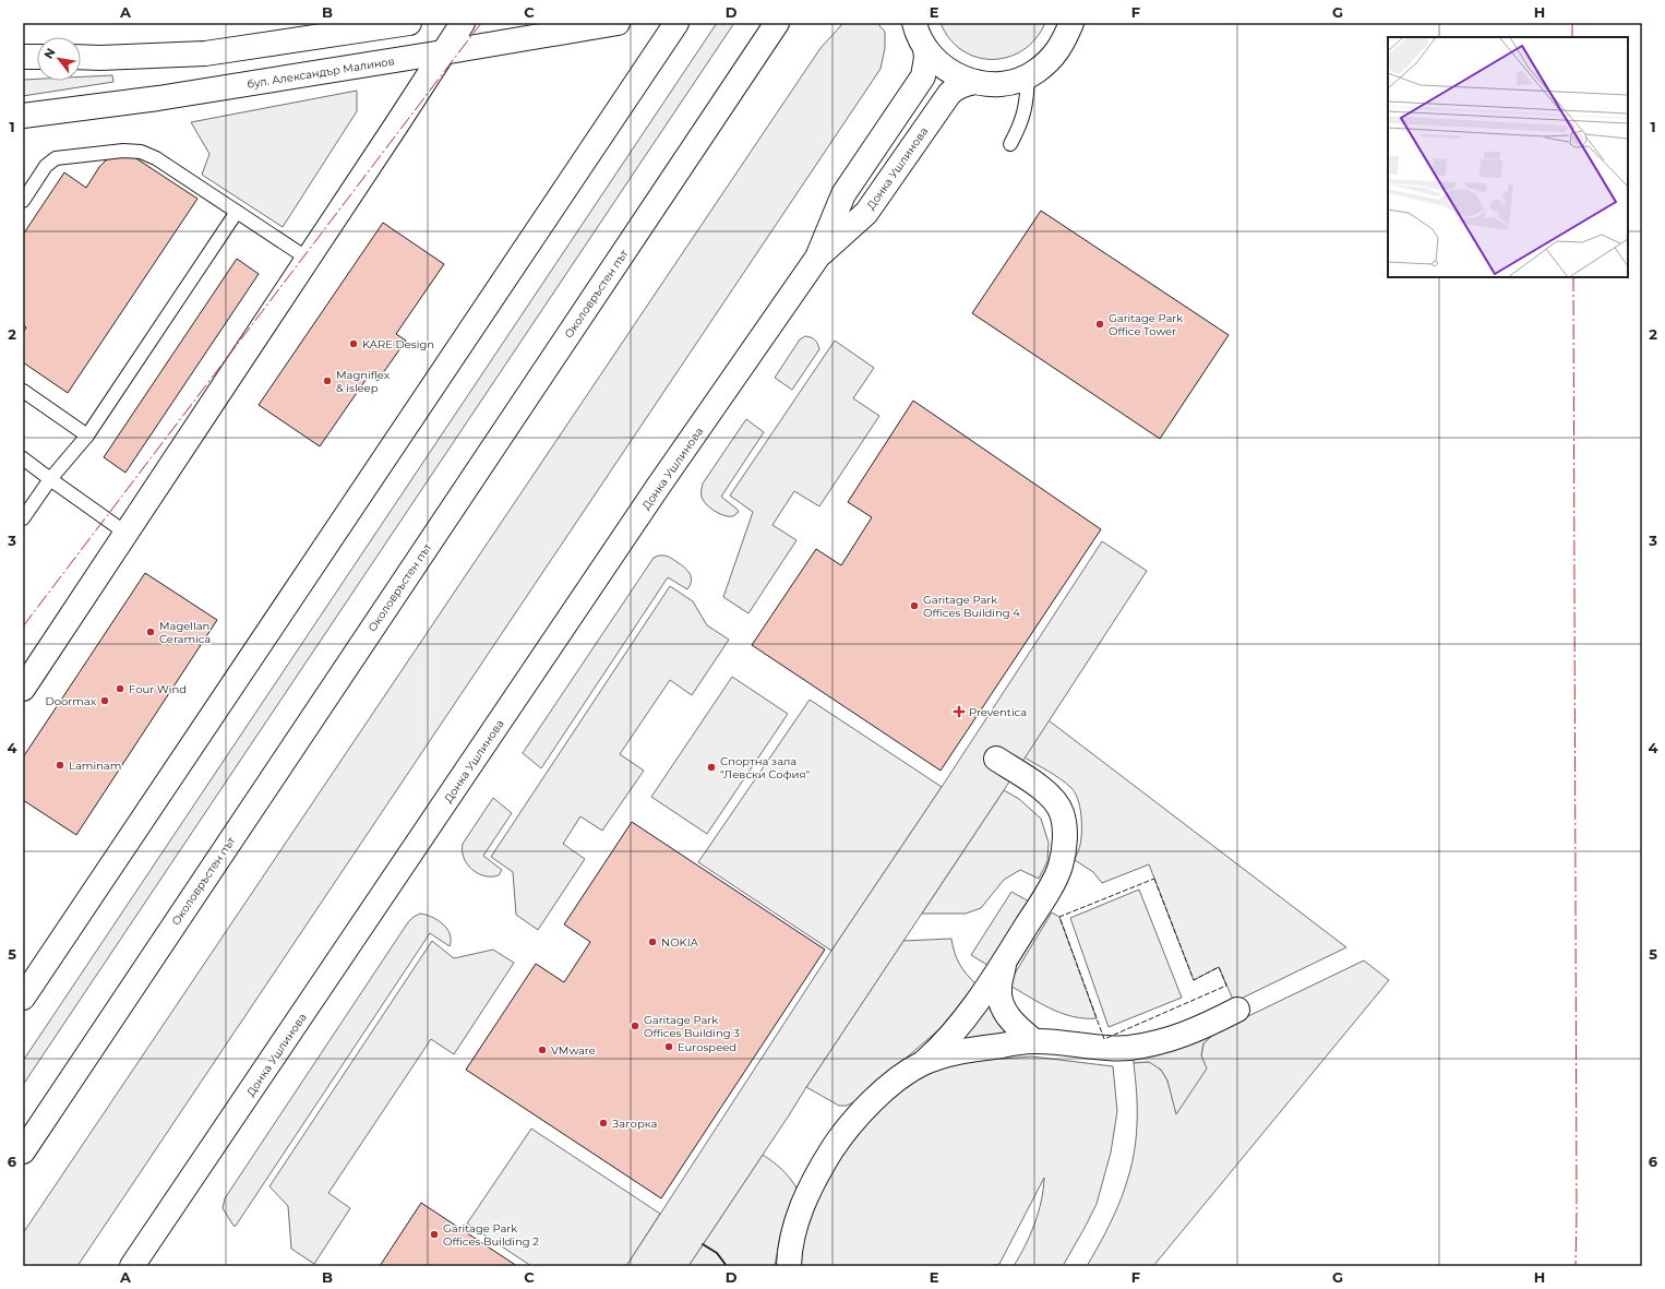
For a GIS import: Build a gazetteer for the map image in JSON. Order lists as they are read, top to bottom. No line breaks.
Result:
{"streets":{"main road":["бул. Александър Малинов","Донка Ушлинова","Околовръстен път"]},"places":{"other":["Garitage Park Office Tower","KARE Design","Magniflex & isleep","Garitage Park Offices Building 4","Magellan Ceramica","Four Wind","Doormax","Laminam","Спортна зала \"Левски София\"","NOKIA","Garitage Park Offices Building 3","Eurospeed","VMware","Загорка","Garitage Park Offices Building 2"],"health":["Preventica"]},"north":"top left","grid":{"columns":["A","B","C","D","E","F","G","H"],"rows":["1","2","3","4","5","6"]}}
